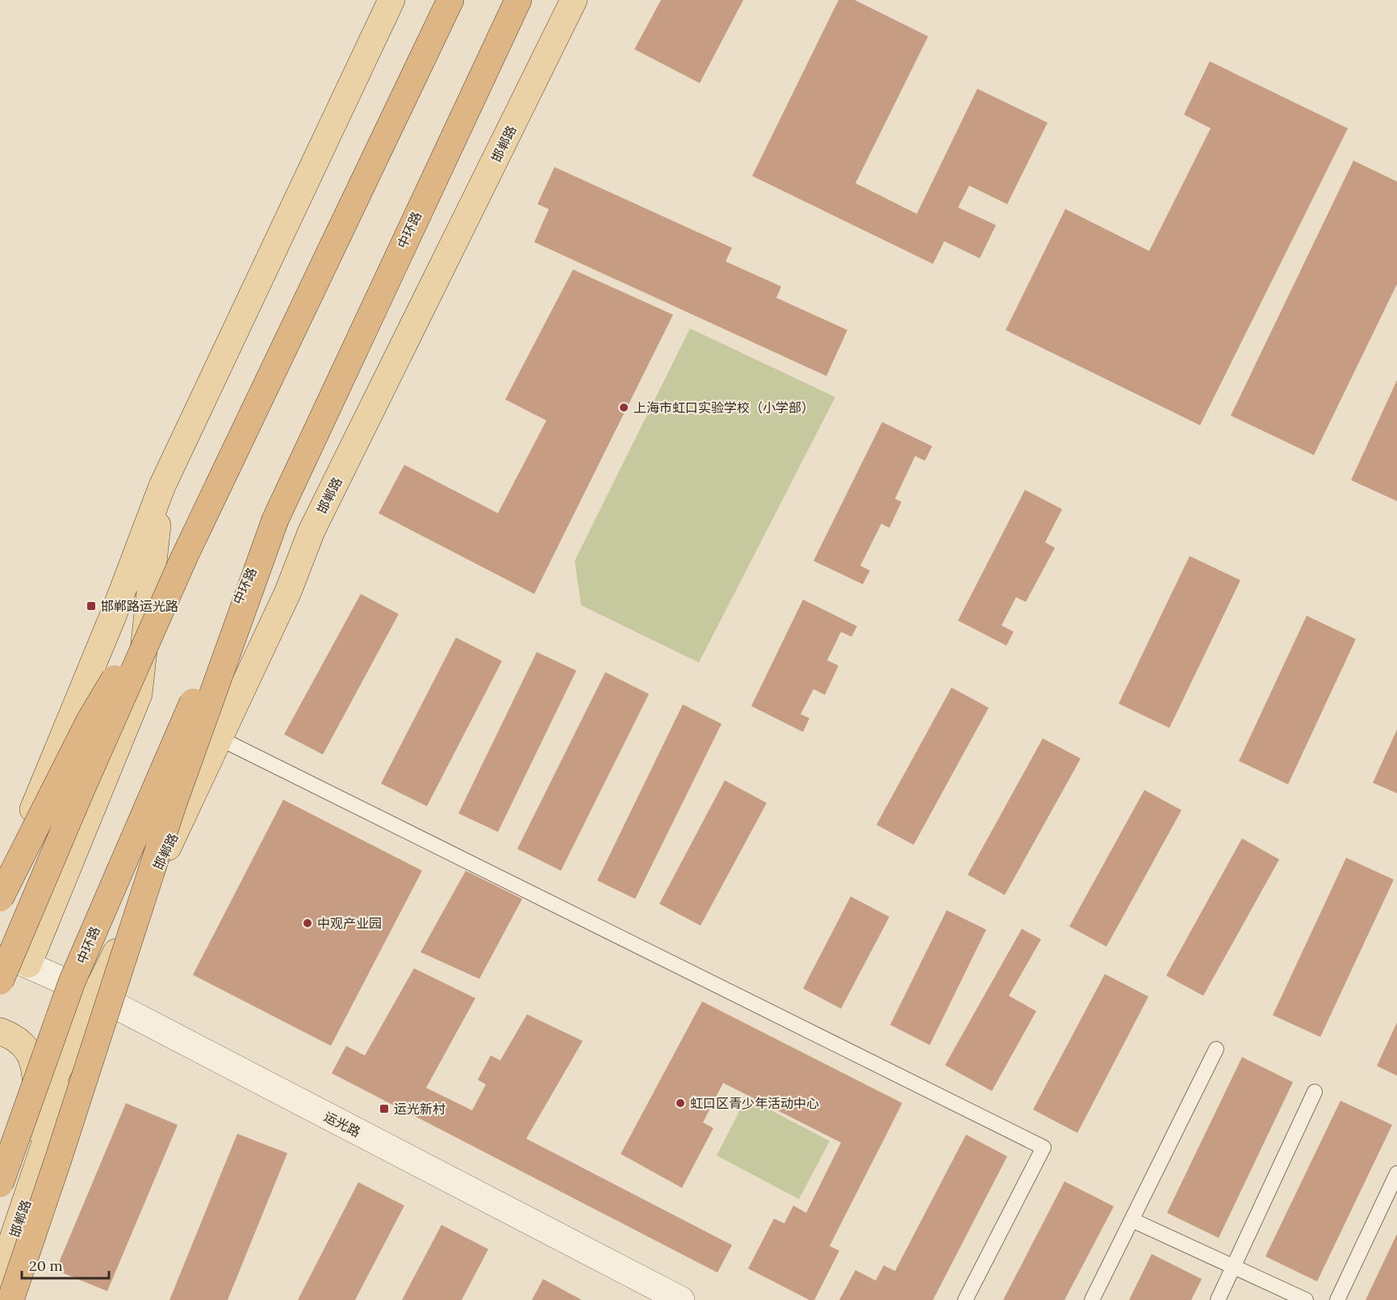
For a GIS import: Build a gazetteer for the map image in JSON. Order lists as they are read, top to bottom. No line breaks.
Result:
{"streets":{"highway":["中环路"],"main road":["邯郸路"],"street":["运光路"]},"crossings":[["邯郸路","中环路"],["邯郸路","运光路"]],"places":{"other":["上海市虹口实验学校（小学部）","中观产业园","虹口区青少年活动中心"],"transit":["邯郸路运光路","运光新村"]},"scale_bar":"20 m"}
